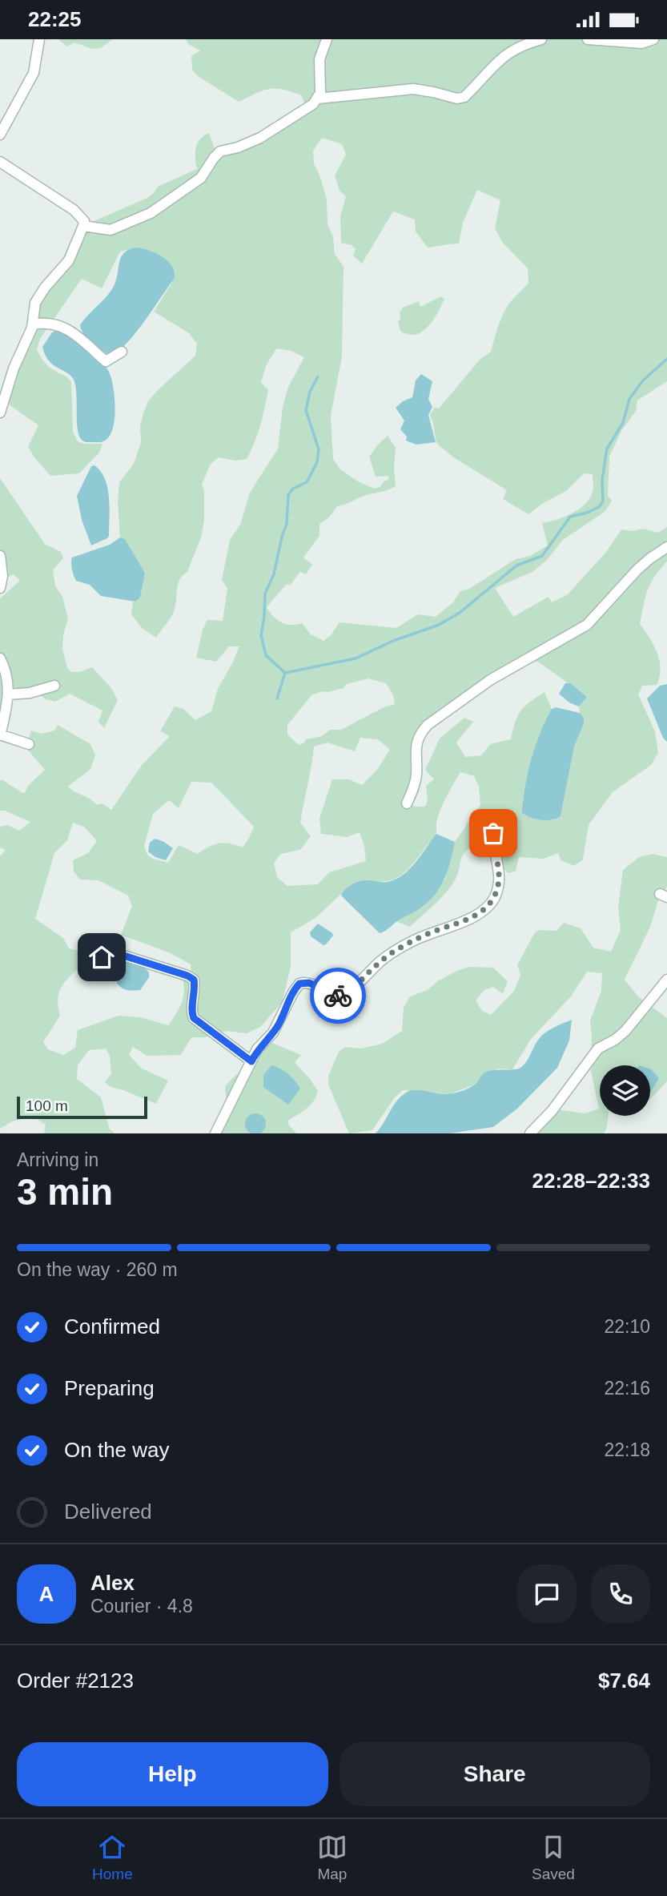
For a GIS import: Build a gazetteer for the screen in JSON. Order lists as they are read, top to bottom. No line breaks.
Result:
{"scale_bar":"100 m","page":{"status":"22:25","scale":"100 m","heading":["3 min","Arriving in","22:28–22:33"],"panel":["Alex","Courier · 4.8","Order #2123","$7.64"],"bar":"On the way · 260 m","list":[["Confirmed","22:10"],["Preparing","22:16"],["On the way","22:18"],"Delivered"],"round":"A","buttons":["Help","Share"],"tabs":["Home","Map","Saved"]}}
